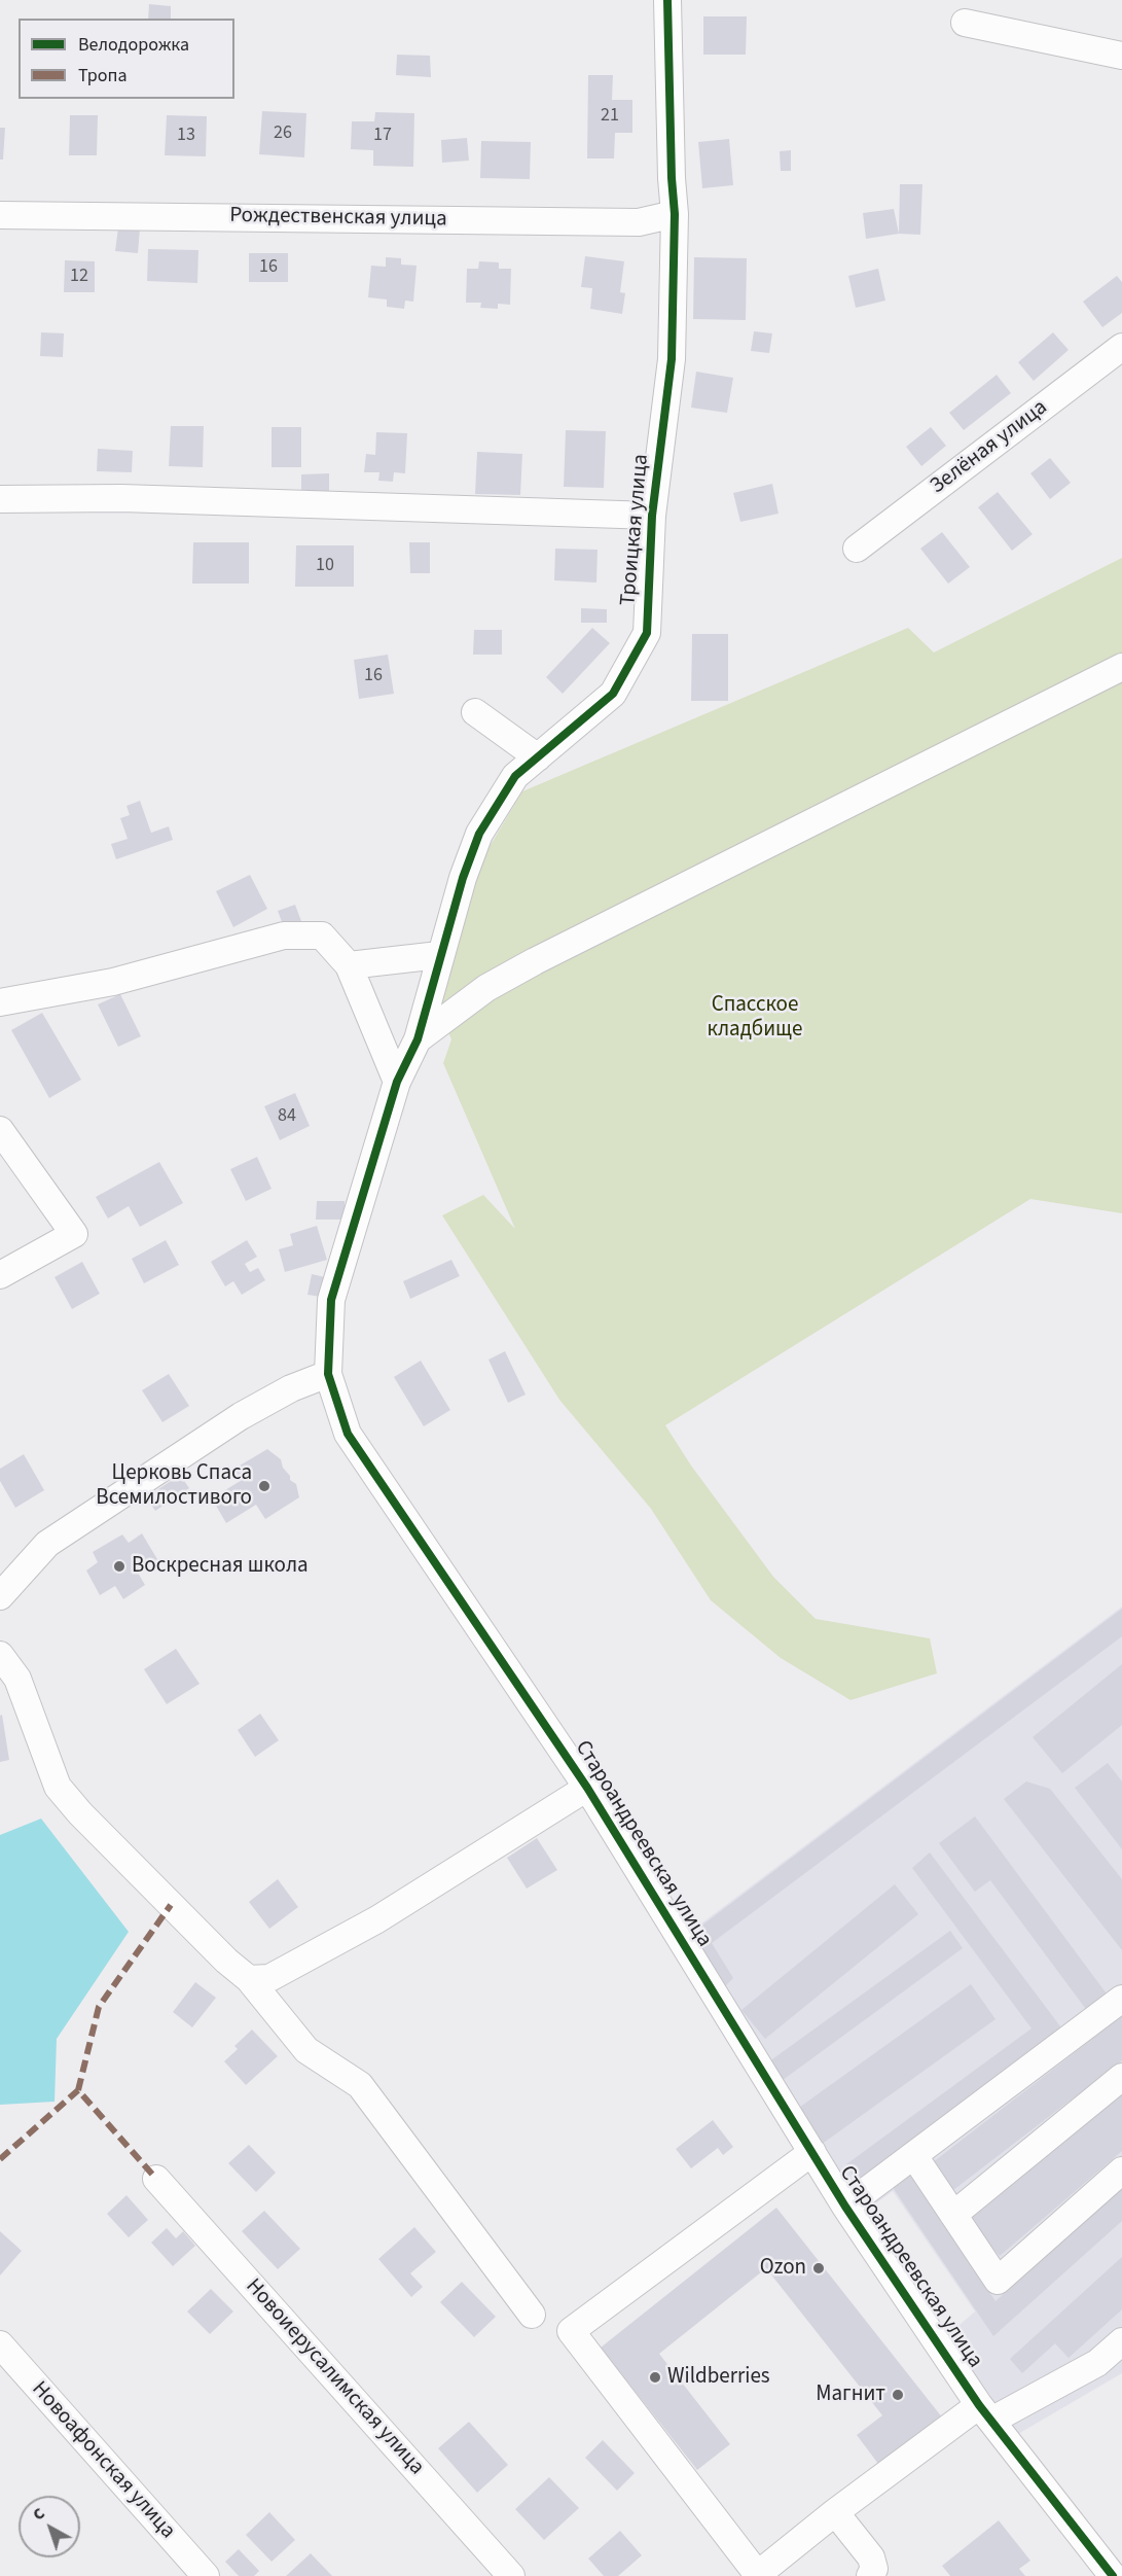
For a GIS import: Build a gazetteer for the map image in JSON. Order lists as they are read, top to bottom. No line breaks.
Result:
{"streets":{"street":["Рождественская улица","Зелёная улица","Троицкая улица","Староандреевская улица","Новоиерусалимская улица","Новоафонская улица"]},"crossings":[["Рождественская улица","Троицкая улица"],["Троицкая улица","Староандреевская улица"]],"parks":["Спасское кладбище"],"places":["Церковь Спаса Всемилостивого","Воскресная школа","Ozon","Wildberries","Магнит"],"house_numbers":["21","26","13","17","16","12","10","16","84"],"legend":["Велодорожка","Тропа"],"north":"top left"}
